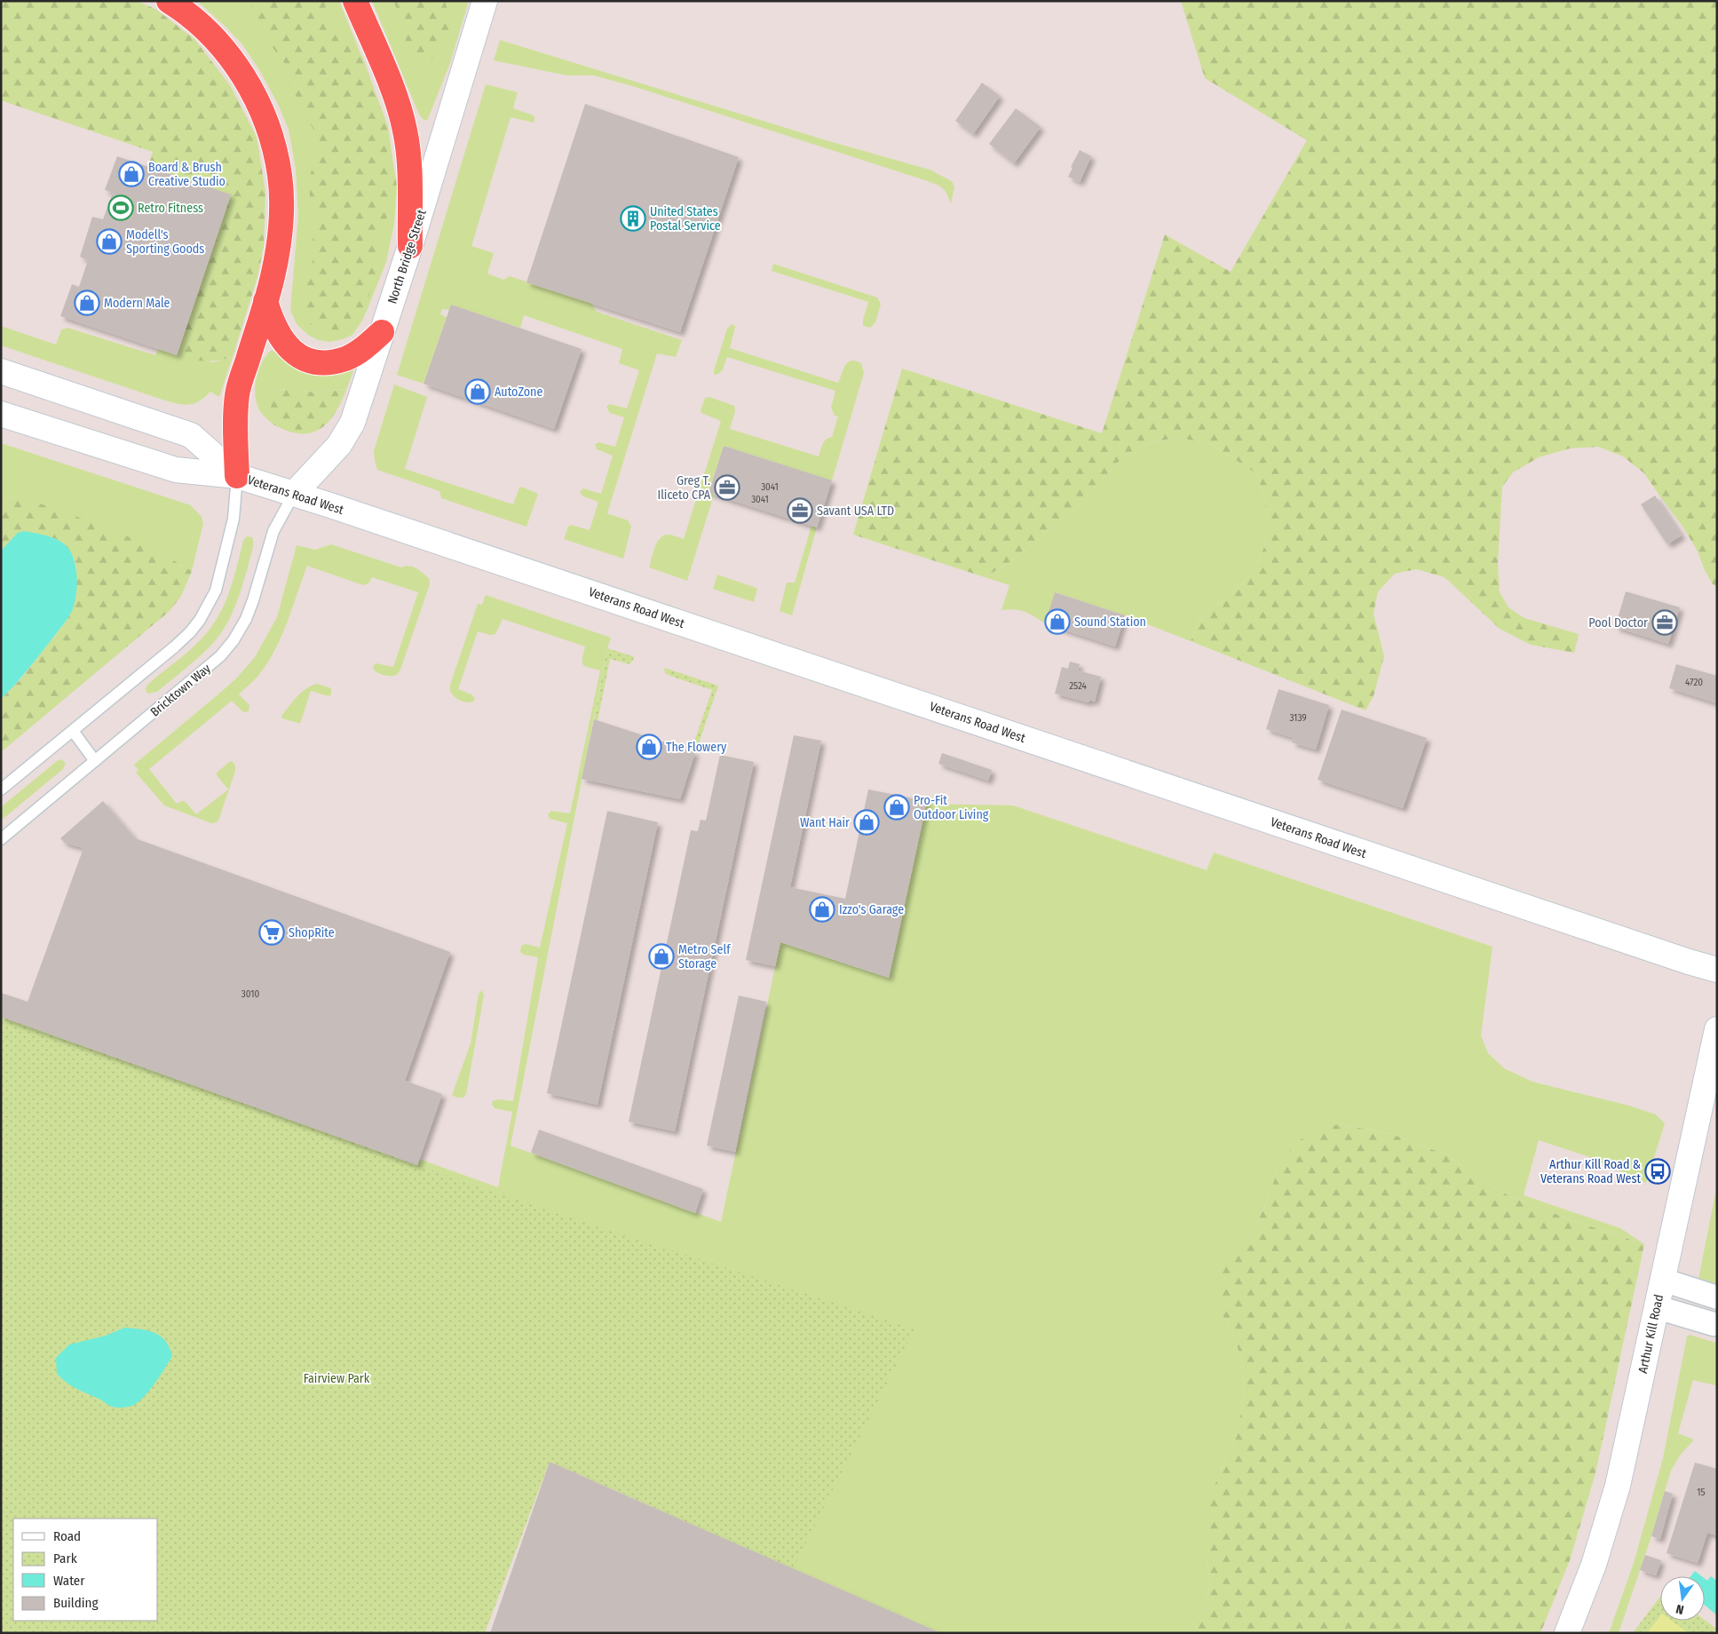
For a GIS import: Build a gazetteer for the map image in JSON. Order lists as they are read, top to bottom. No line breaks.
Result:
{"streets":{"street":["North Bridge Street","Veterans Road West","Arthur Kill Road"],"lane":["Bricktown Way"]},"crossings":[["North Bridge Street","Veterans Road West"],["North Bridge Street","Bricktown Way"],["Veterans Road West","Bricktown Way"]],"parks":["Fairview Park"],"places":{"shop":["Board & Brush Creative Studio","Modell's Sporting Goods","Modern Male","AutoZone","Sound Station","The Flowery","Pro-Fit Outdoor Living","Want Hair","Izzo's Garage","Metro Self Storage"],"sports":["Retro Fitness"],"building":["United States Postal Service"],"office":["Greg T. Iliceto CPA","Savant USA LTD","Pool Doctor"],"supermarket":["ShopRite"],"bus stop":["Arthur Kill Road & Veterans Road West"]},"house_numbers":["3041","3041","4720","2524","3139","3010","15"],"legend":["Road","Park","Water","Building"],"north":"bottom"}
